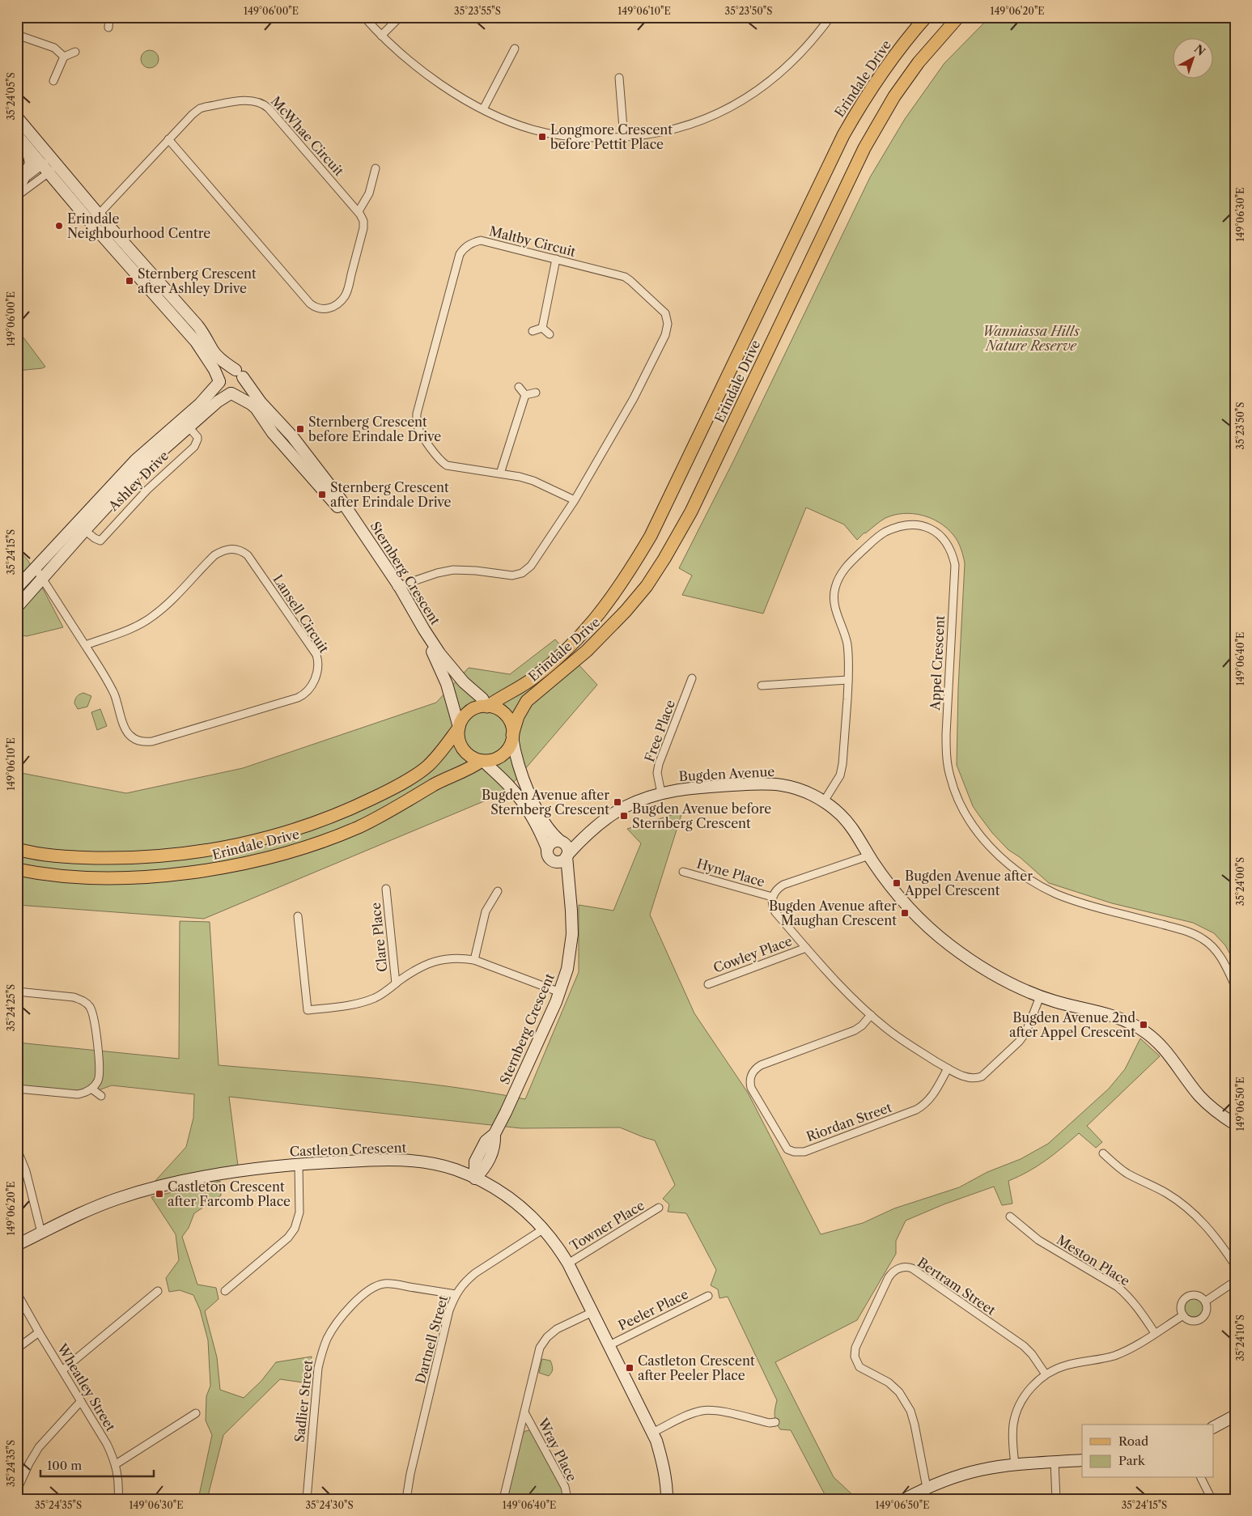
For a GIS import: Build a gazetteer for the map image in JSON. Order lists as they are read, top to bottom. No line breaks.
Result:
{"streets":{"main road":["Erindale Drive"],"street":["McWhae Circuit","Maltby Circuit","Ashley Drive","Sternberg Crescent","Lansell Circuit","Appel Crescent","Free Place","Bugden Avenue","Hyne Place","Clare Place","Cowley Place","Riordan Street","Castleton Crescent","Towner Place","Meston Place","Bertram Street","Peeler Place","Dartnell Street","Wheatley Street","Sadlier Street","Wray Place"]},"crossings":[["Erindale Drive","Sternberg Crescent"],["McWhae Circuit","Sternberg Crescent"],["Maltby Circuit","Sternberg Crescent"],["Ashley Drive","Sternberg Crescent"],["Ashley Drive","Lansell Circuit"],["Sternberg Crescent","Bugden Avenue"],["Sternberg Crescent","Castleton Crescent"],["Appel Crescent","Bugden Avenue"],["Free Place","Bugden Avenue"],["Castleton Crescent","Towner Place"],["Castleton Crescent","Peeler Place"],["Castleton Crescent","Dartnell Street"],["Castleton Crescent","Wray Place"],["Dartnell Street","Sadlier Street"]],"parks":["Wanniassa Hills Nature Reserve"],"places":{"transit":["Longmore Crescent before Pettit Place","Sternberg Crescent after Ashley Drive","Sternberg Crescent before Erindale Drive","Sternberg Crescent after Erindale Drive","Bugden Avenue after Sternberg Crescent","Bugden Avenue before Sternberg Crescent","Bugden Avenue after Appel Crescent","Bugden Avenue after Maughan Crescent","Bugden Avenue 2nd after Appel Crescent","Castleton Crescent after Farcomb Place","Castleton Crescent after Peeler Place"],"other":["Erindale Neighbourhood Centre"]},"legend":["Road","Park"],"scale_bar":"100 m","north":"top right","coordinates":["149°06'00\"E","35°23'55\"S","149°06'10\"E","35°23'50\"S","149°06'20\"E","35°24'05\"S","149°06'30\"E","35°24'15\"S","149°06'40\"E","35°24'00\"S","35°24'25\"S","149°06'50\"E","35°24'10\"S","35°24'35\"S","35°24'30\"S"]}
